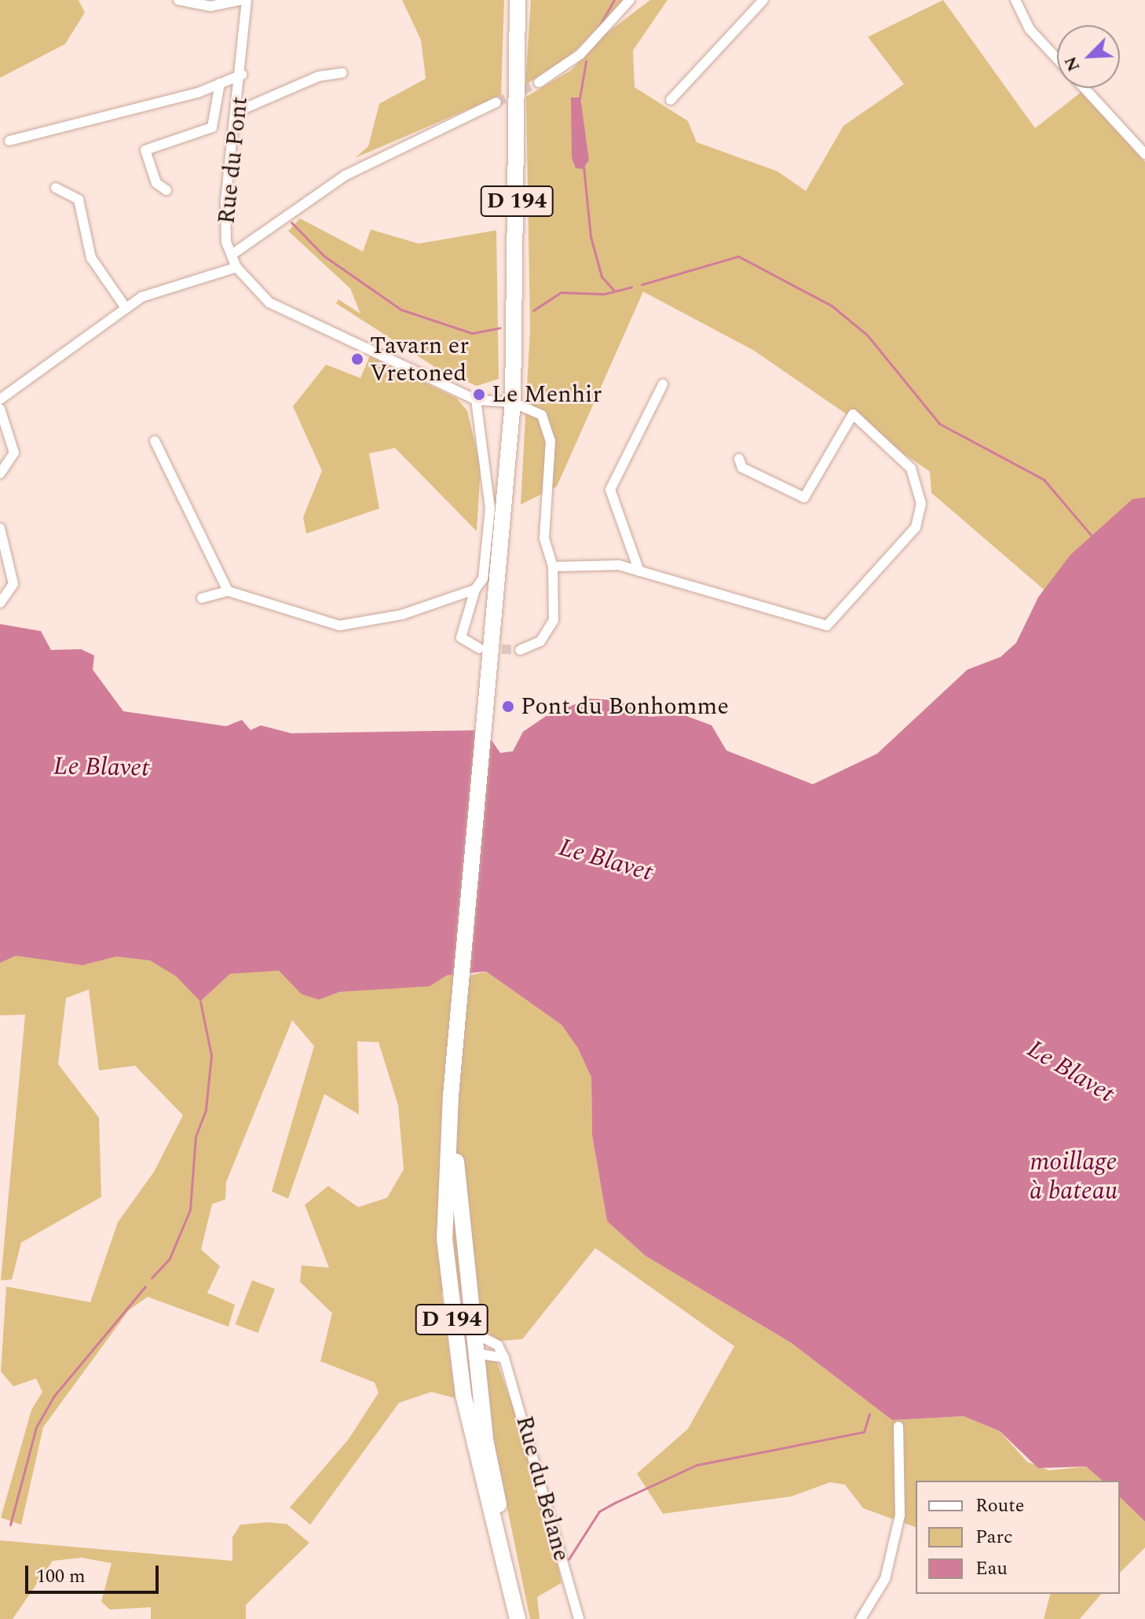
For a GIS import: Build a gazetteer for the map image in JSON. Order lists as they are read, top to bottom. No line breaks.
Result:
{"streets":{"main road":["D 194"],"street":["Rue du Pont","Rue du Belane"]},"crossings":[["Rue du Pont","D 194"]],"water":["Le Blavet","moillage à bateau"],"places":["Tavarn er Vretoned","Le Menhir","Pont du Bonhomme"],"legend":["Route","Parc","Eau"],"scale_bar":"100 m","north":"bottom left"}
